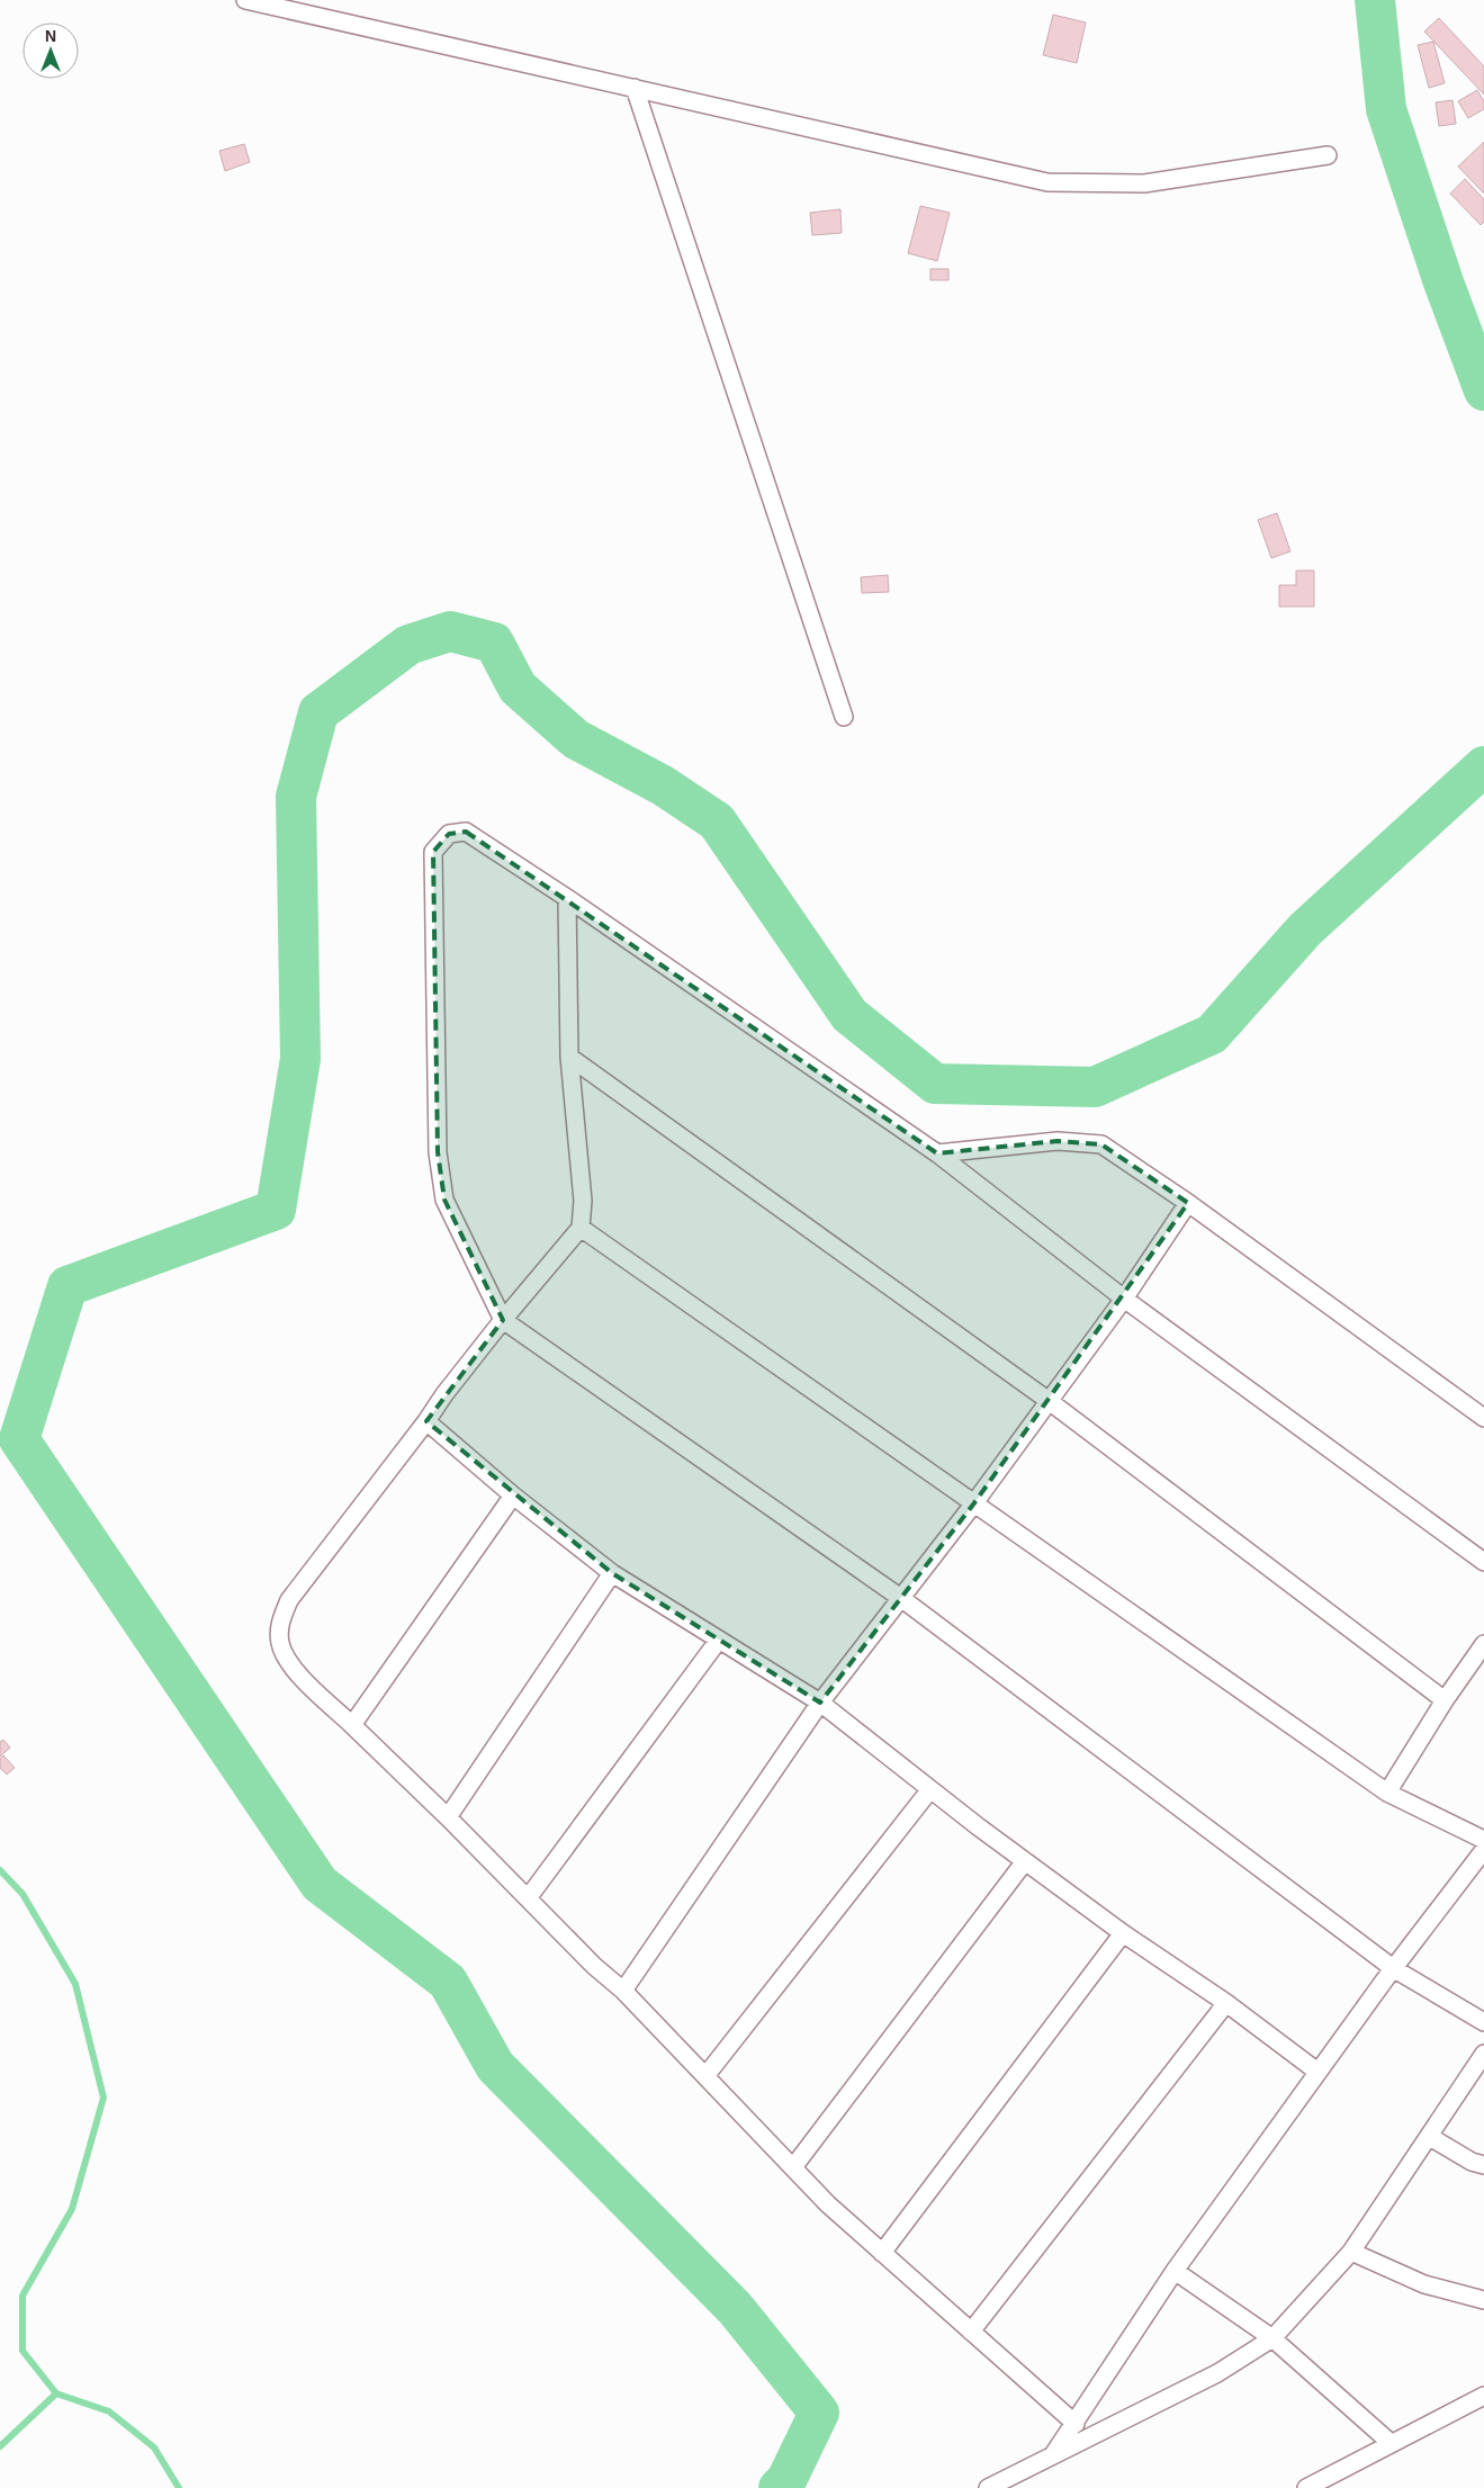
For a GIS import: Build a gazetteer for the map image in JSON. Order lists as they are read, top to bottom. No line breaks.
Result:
{"north":"top"}
